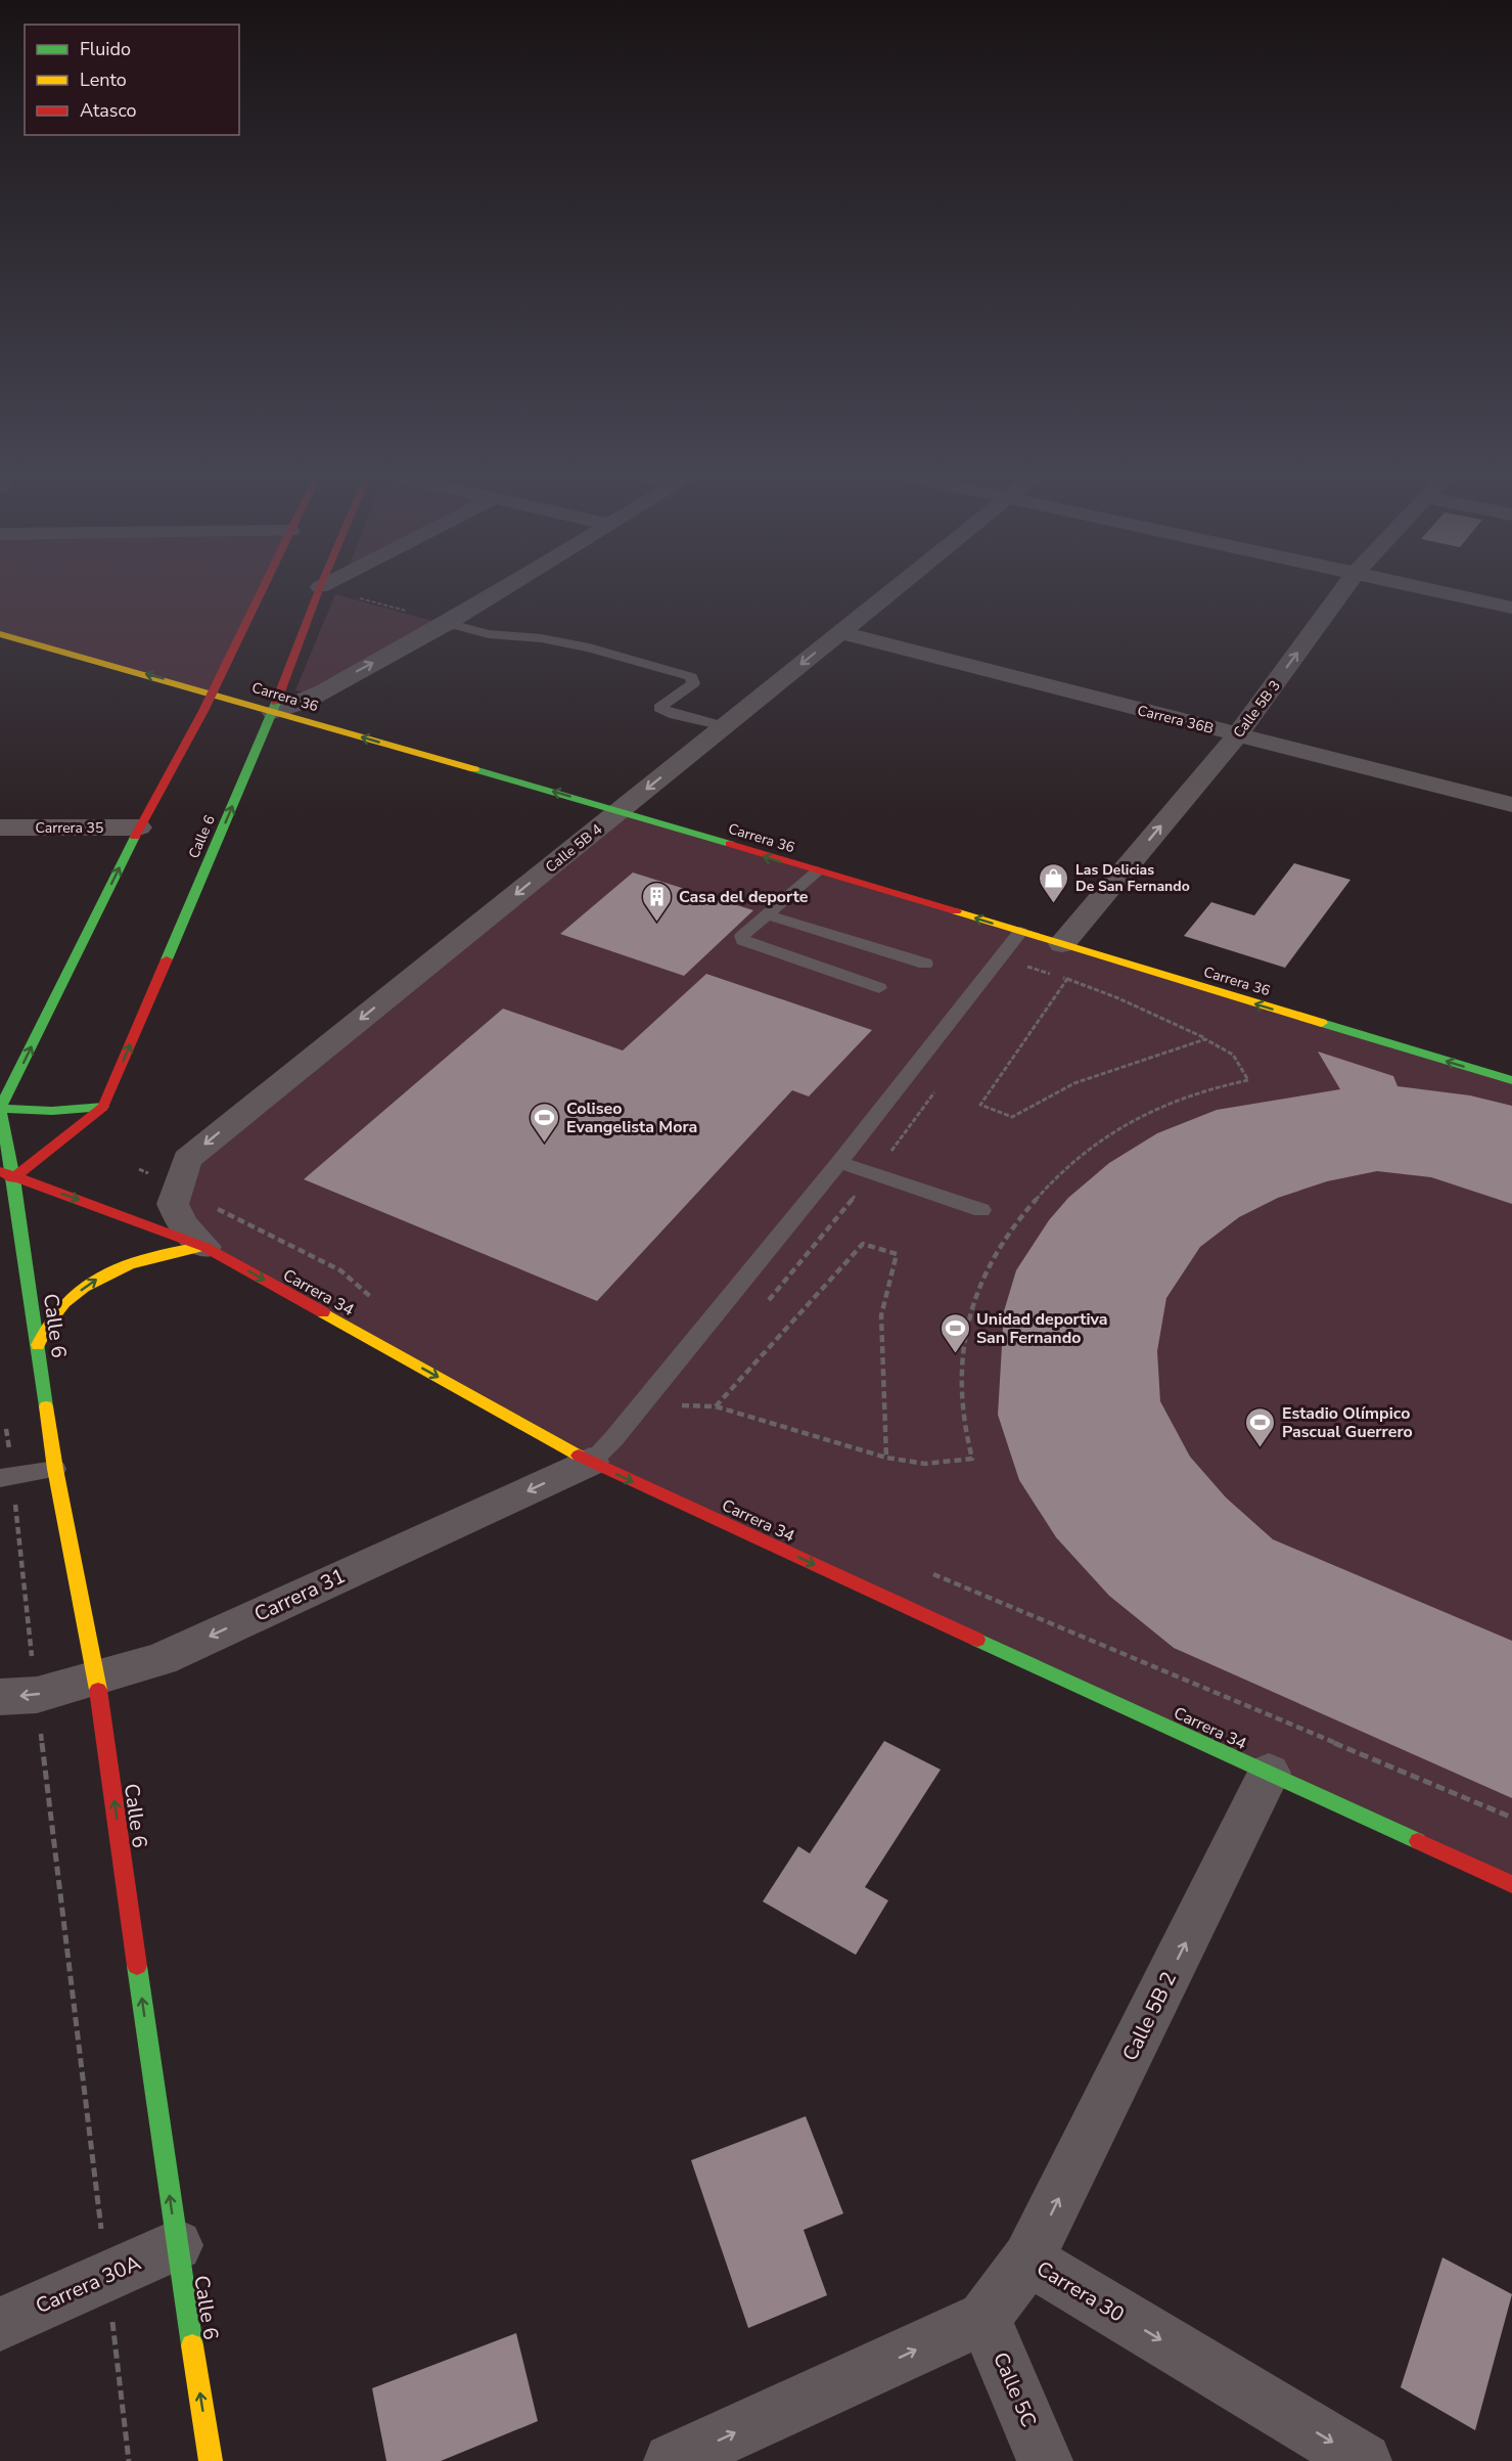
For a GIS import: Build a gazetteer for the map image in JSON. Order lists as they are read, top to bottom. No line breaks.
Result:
{"streets":{"main road":["Carrera 36","Calle 6","Carrera 34"],"street":["Calle 5B 3","Carrera 36B","Carrera 35","Calle 5B 4","Carrera 31","Calle 5B 2","Carrera 30A","Carrera 30","Calle 5C"]},"crossings":[["Carrera 36","Calle 5B 3"],["Carrera 36","Calle 6"],["Carrera 36","Calle 5B 4"],["Calle 5B 3","Carrera 36B"],["Carrera 36B","Calle 5B 4"],["Calle 6","Carrera 34"],["Calle 6","Carrera 31"],["Calle 6","Carrera 30A"],["Calle 5B 4","Carrera 34"],["Carrera 34","Carrera 31"],["Carrera 34","Calle 5B 2"],["Calle 5B 2","Carrera 30"],["Carrera 30","Calle 5C"]],"one_way":["Carrera 36","Calle 5B 3","Calle 5B 4","Carrera 34","Carrera 31","Calle 5B 2","Carrera 30"],"places":{"shop":["Las Delicias De San Fernando"],"building":["Casa del deporte"],"sports":["Coliseo Evangelista Mora","Unidad deportiva San Fernando","Estadio Olímpico Pascual Guerrero"]},"legend":["Fluido","Lento","Atasco"]}
